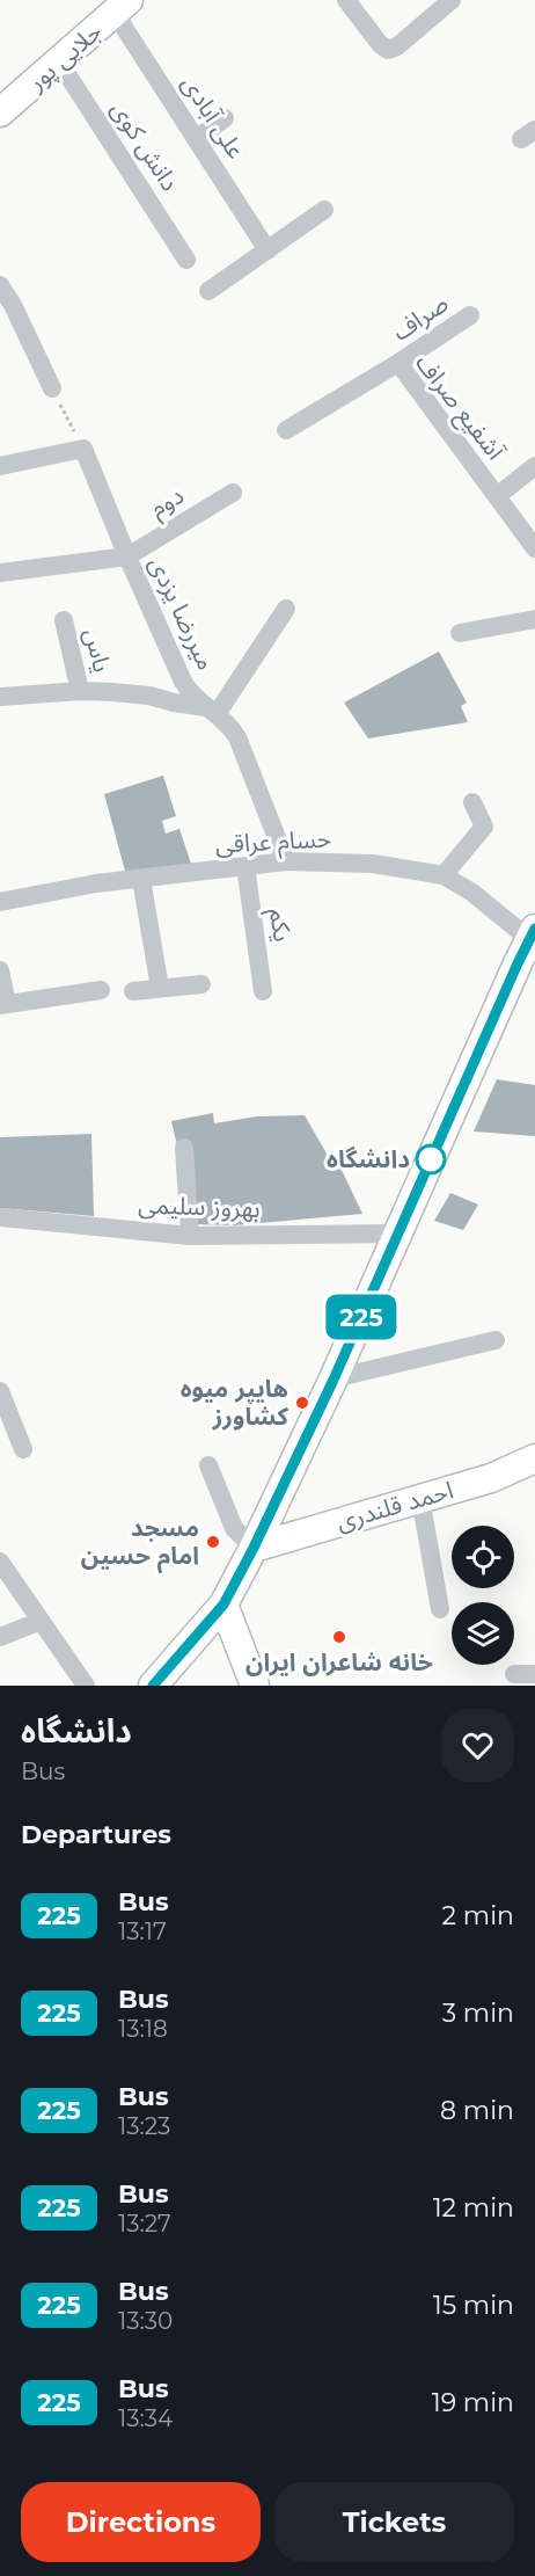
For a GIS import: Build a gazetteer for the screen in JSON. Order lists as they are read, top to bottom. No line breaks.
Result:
{"streets":{"main road":["جلایی پور","احمد قلندری"],"street":["علی آبادی","دانش کوی","صراف","آشفیع صراف","دوم","میررضا یزدی","یاس","حسام عراقی","یکم","بهروز سلیمی"]},"crossings":[["جلایی پور","علی آبادی"],["جلایی پور","دانش کوی"],["صراف","آشفیع صراف"],["دوم","میررضا یزدی"],["میررضا یزدی","حسام عراقی"],["حسام عراقی","یکم"]],"places":["دانشگاه","هایپر میوه کشاورز","مسجد امام حسین","خانه شاعران ایران"],"lines":["bus line 225"],"page":{"on_map":"225","heading":[["دانشگاه","Bus"],"Departures"],"list":[{"mark":"225","name":"Bus","note":"13:17","value":"2 min"},{"mark":"225","name":"Bus","note":"13:18","value":"3 min"},{"mark":"225","name":"Bus","note":"13:23","value":"8 min"},{"mark":"225","name":"Bus","note":"13:27","value":"12 min"},{"mark":"225","name":"Bus","note":"13:30","value":"15 min"},{"mark":"225","name":"Bus","note":"13:34","value":"19 min"}],"buttons":["Directions","Tickets"]}}
